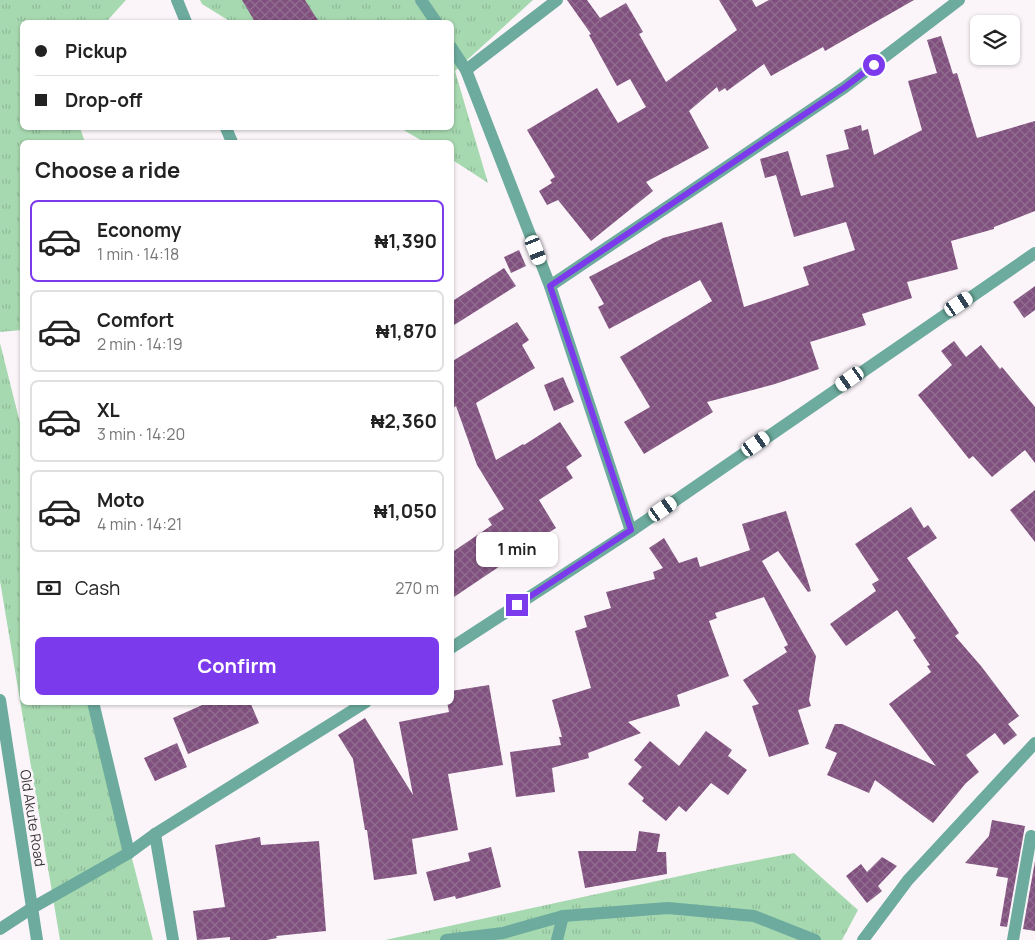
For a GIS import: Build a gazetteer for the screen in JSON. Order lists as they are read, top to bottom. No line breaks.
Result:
{"streets":{"street":["Old Akute Road"]},"page":{"banner":["Pickup","Drop-off"],"heading":"Choose a ride","list":[{"name":"Economy","note":"1 min · 14:18","value":"₦1,390"},{"name":"Comfort","note":"2 min · 14:19","value":"₦1,870"},{"name":"XL","note":"3 min · 14:20","value":"₦2,360"},{"name":"Moto","note":"4 min · 14:21","value":"₦1,050"}],"bubble":"1 min","pay":["Cash","270 m"],"buttons":"Confirm"}}
